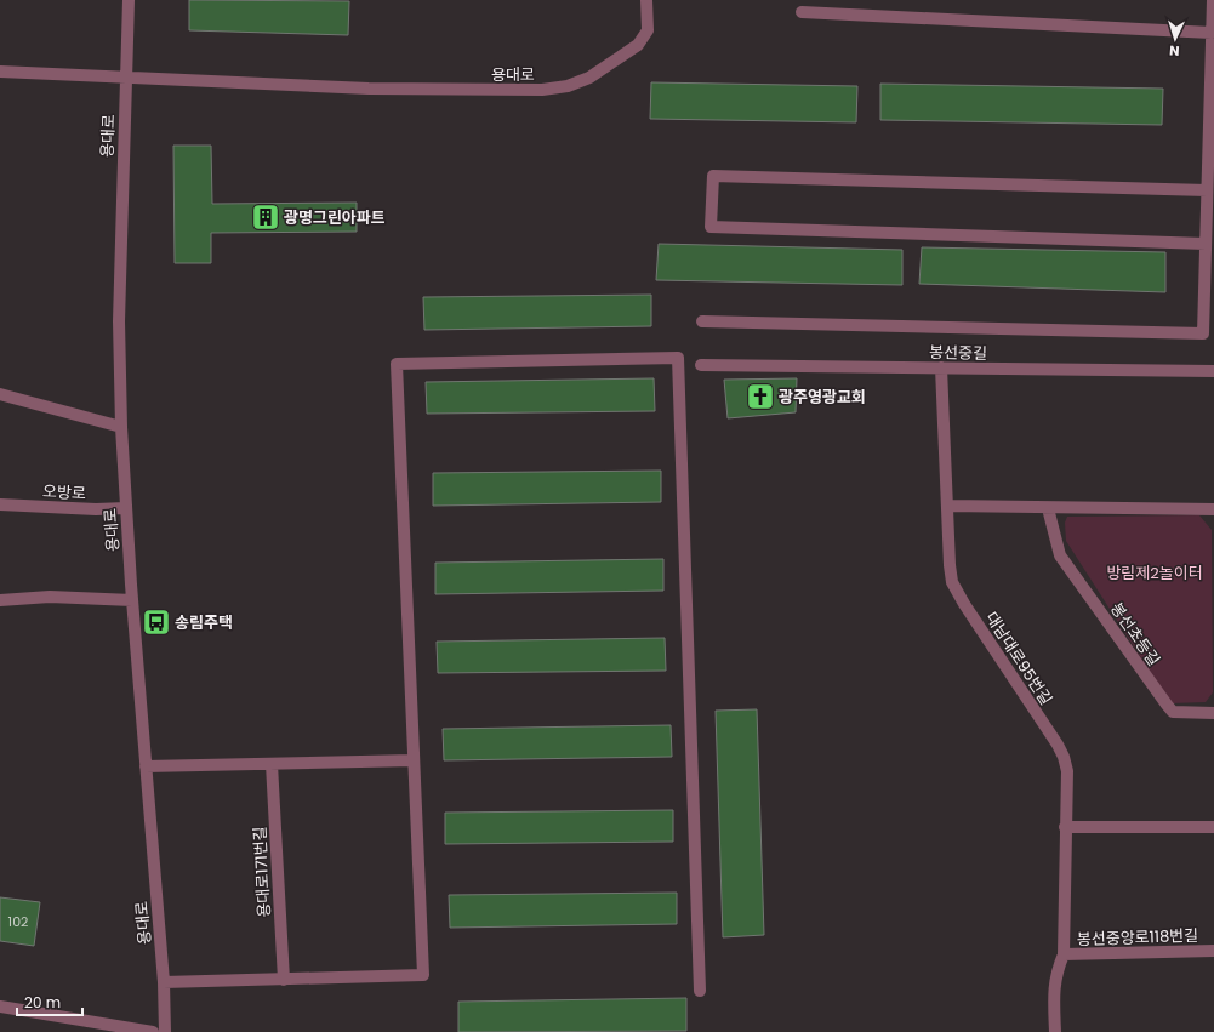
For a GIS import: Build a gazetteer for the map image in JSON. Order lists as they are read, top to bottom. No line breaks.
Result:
{"streets":{"street":["용대로","봉선중길","오방로","봉선초등길","대남대로95번길","용대로171번길","봉선중앙로118번길"]},"crossings":[["용대로","오방로"],["봉선중길","대남대로95번길"],["대남대로95번길","봉선중앙로118번길"]],"parks":["방림제2놀이터"],"places":{"building":["광명그린아파트"],"church":["광주영광교회"],"bus stop":["송림주택"]},"house_numbers":["102"],"scale_bar":"20 m","north":"bottom"}
